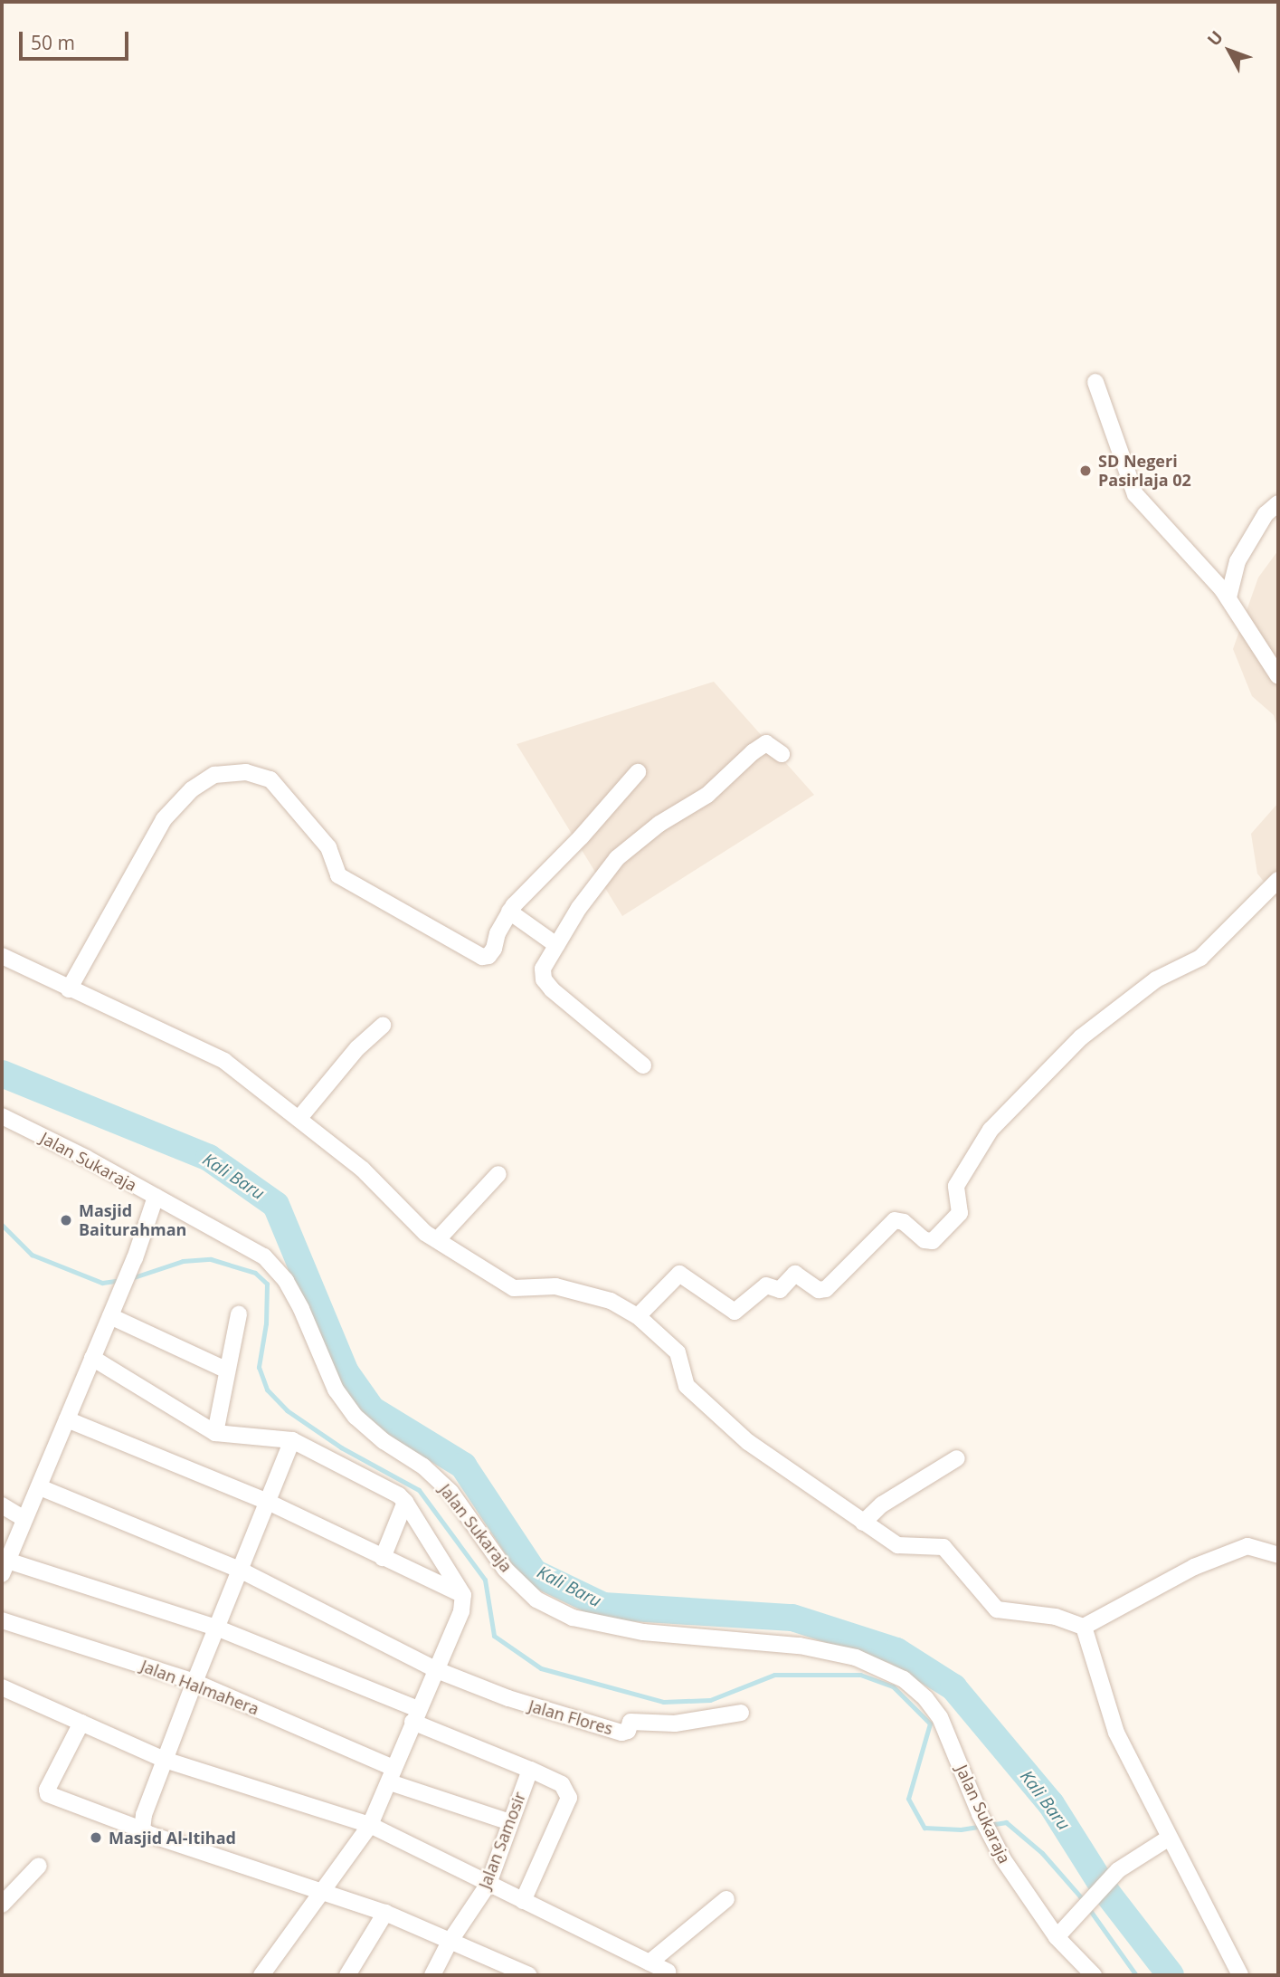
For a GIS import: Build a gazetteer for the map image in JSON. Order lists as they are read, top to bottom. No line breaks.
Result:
{"streets":{"street":["Jalan Sukaraja","Jalan Halmahera","Jalan Flores","Jalan Samosir"]},"crossings":[["Jalan Halmahera","Jalan Samosir"]],"water":["Kali Baru"],"places":["SD Negeri Pasirlaja 02","Masjid Baiturahman","Masjid Al-Itihad"],"scale_bar":"50 m","north":"top left"}
